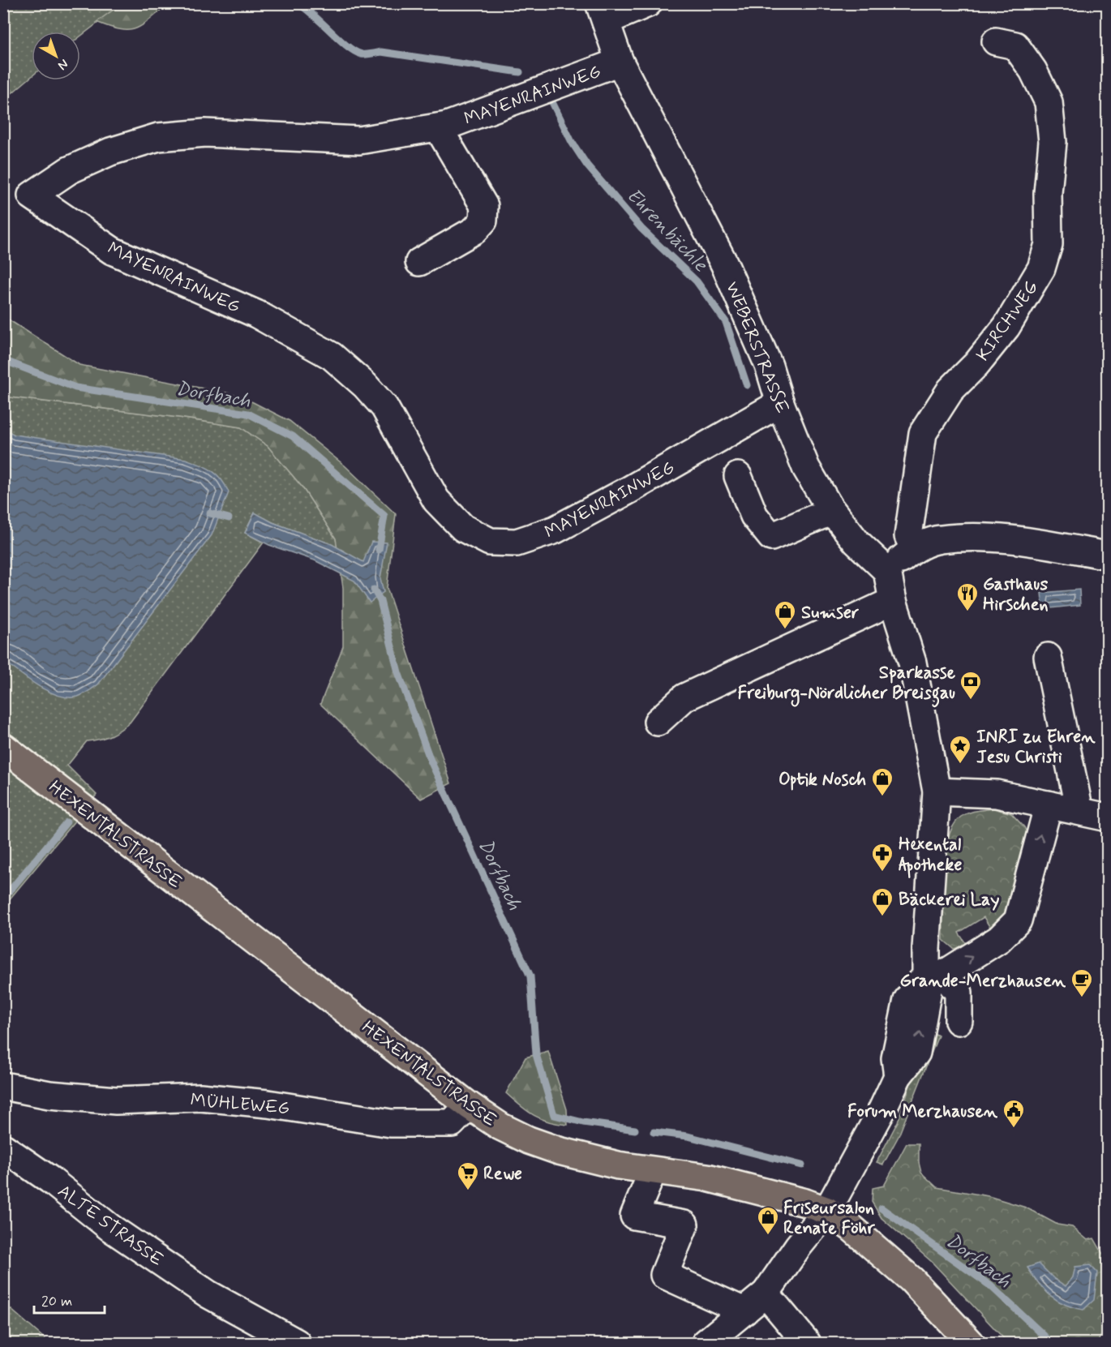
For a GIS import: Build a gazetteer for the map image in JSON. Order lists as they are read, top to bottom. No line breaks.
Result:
{"streets":{"main road":["HEXENTALSTRASSE"],"street":["MAYENRAINWEG","KIRCHWEG","WEBERSTRASSE","MÜHLEWEG","ALTE STRASSE"]},"crossings":[["MAYENRAINWEG","WEBERSTRASSE"],["HEXENTALSTRASSE","MÜHLEWEG"]],"water":["Ehrenbächle","Dorfbach"],"places":{"restaurant":["Gasthaus Hirschen"],"shop":["Sumser","Optik Nosch","Bäckerei Lay","Friseursalon Renate Föhr"],"bank":["Sparkasse Freiburg-Nördlicher Breisgau"],"place":["INRI zu Ehren Jesu Christi"],"pharmacy":["Hexental Apotheke"],"cafe":["Grande-Merzhausen"],"public building":["Forum Merzhausen"],"supermarket":["Rewe"]},"scale_bar":"20 m","north":"bottom right"}
